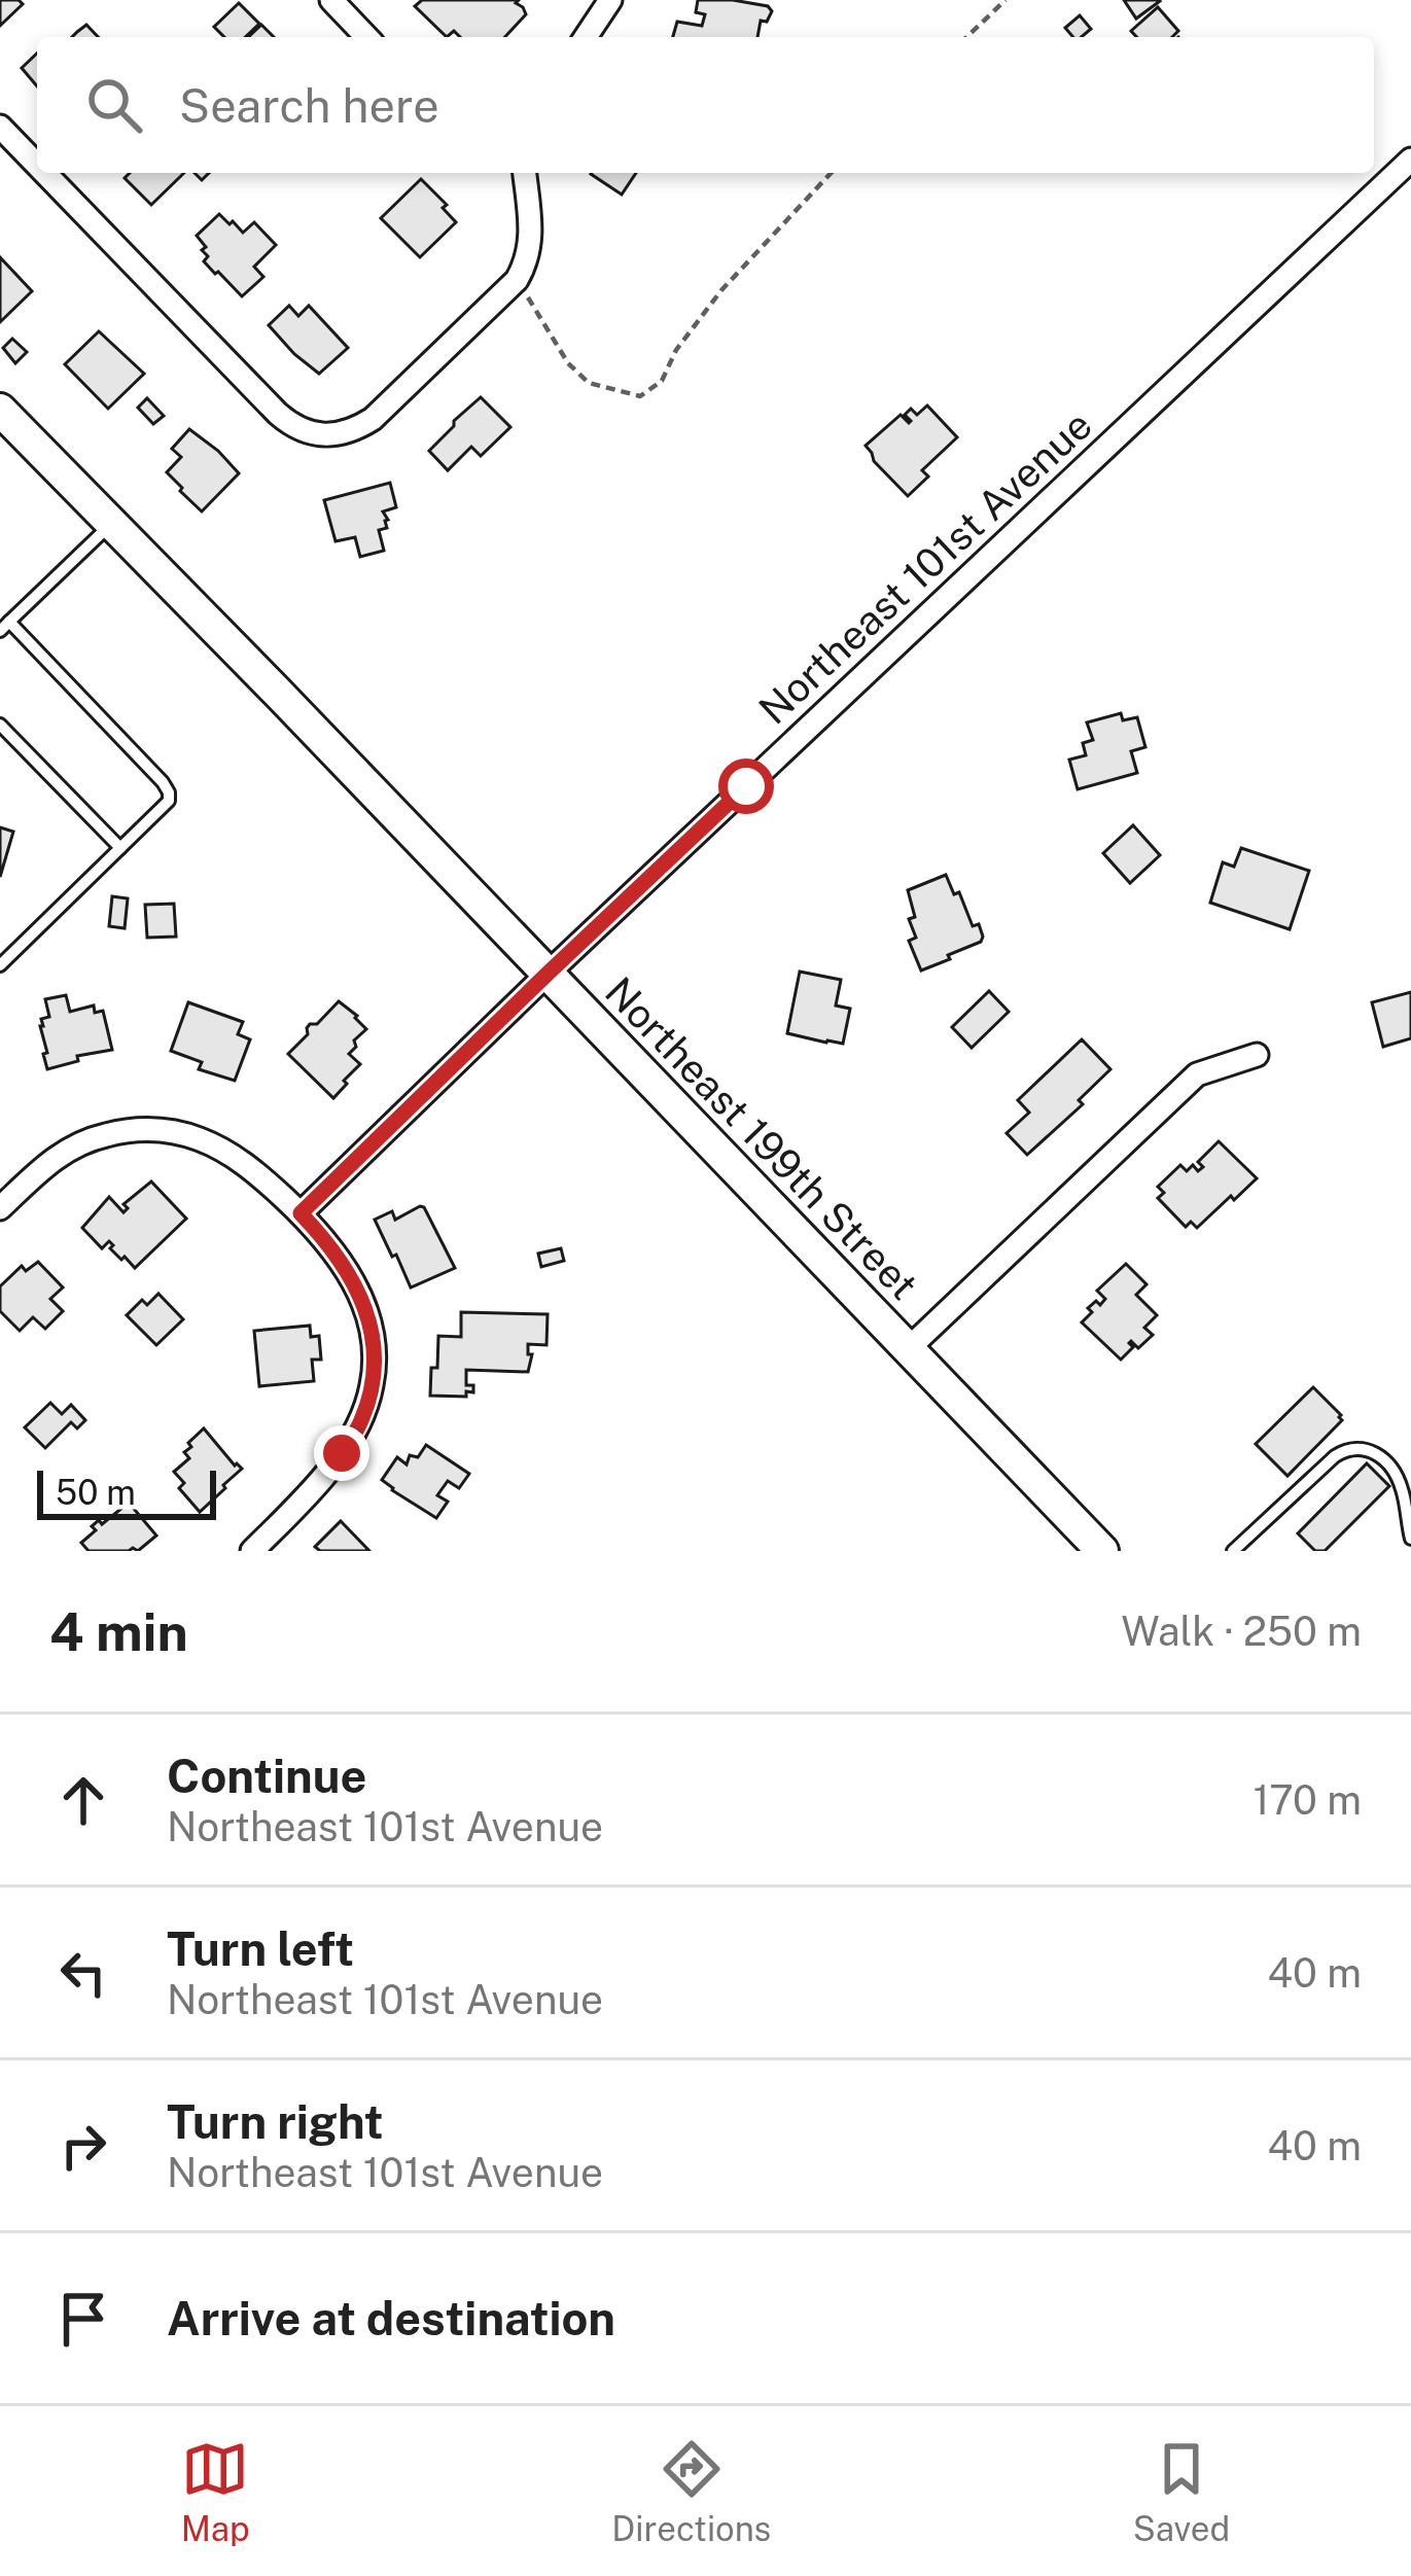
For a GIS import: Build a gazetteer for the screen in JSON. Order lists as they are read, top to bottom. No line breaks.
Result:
{"streets":{"main road":["Northeast 199th Street"],"street":["Northeast 101st Avenue"]},"crossings":[["Northeast 101st Avenue","Northeast 199th Street"]],"scale_bar":"50 m","page":{"search":"Search here","scale":"50 m","heading":["4 min","Walk · 250 m"],"list":[["Continue","Northeast 101st Avenue","170 m"],["Turn left","Northeast 101st Avenue","40 m"],["Turn right","Northeast 101st Avenue","40 m"],"Arrive at destination"],"nav":["Map","Directions","Saved"]}}
